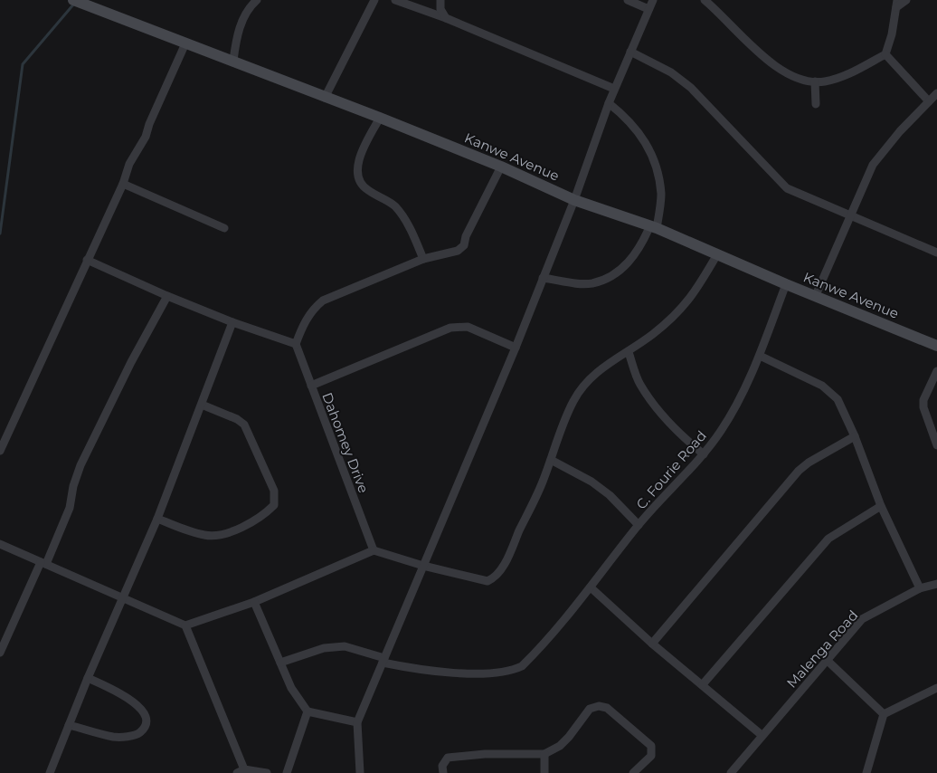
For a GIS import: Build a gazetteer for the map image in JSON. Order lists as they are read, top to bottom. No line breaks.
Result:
{"streets":{"main road":["Kanwe Avenue"],"street":["Dahomey Drive","C. Fourie Road","Malenga Road"]},"crossings":[["Kanwe Avenue","C. Fourie Road"]]}
